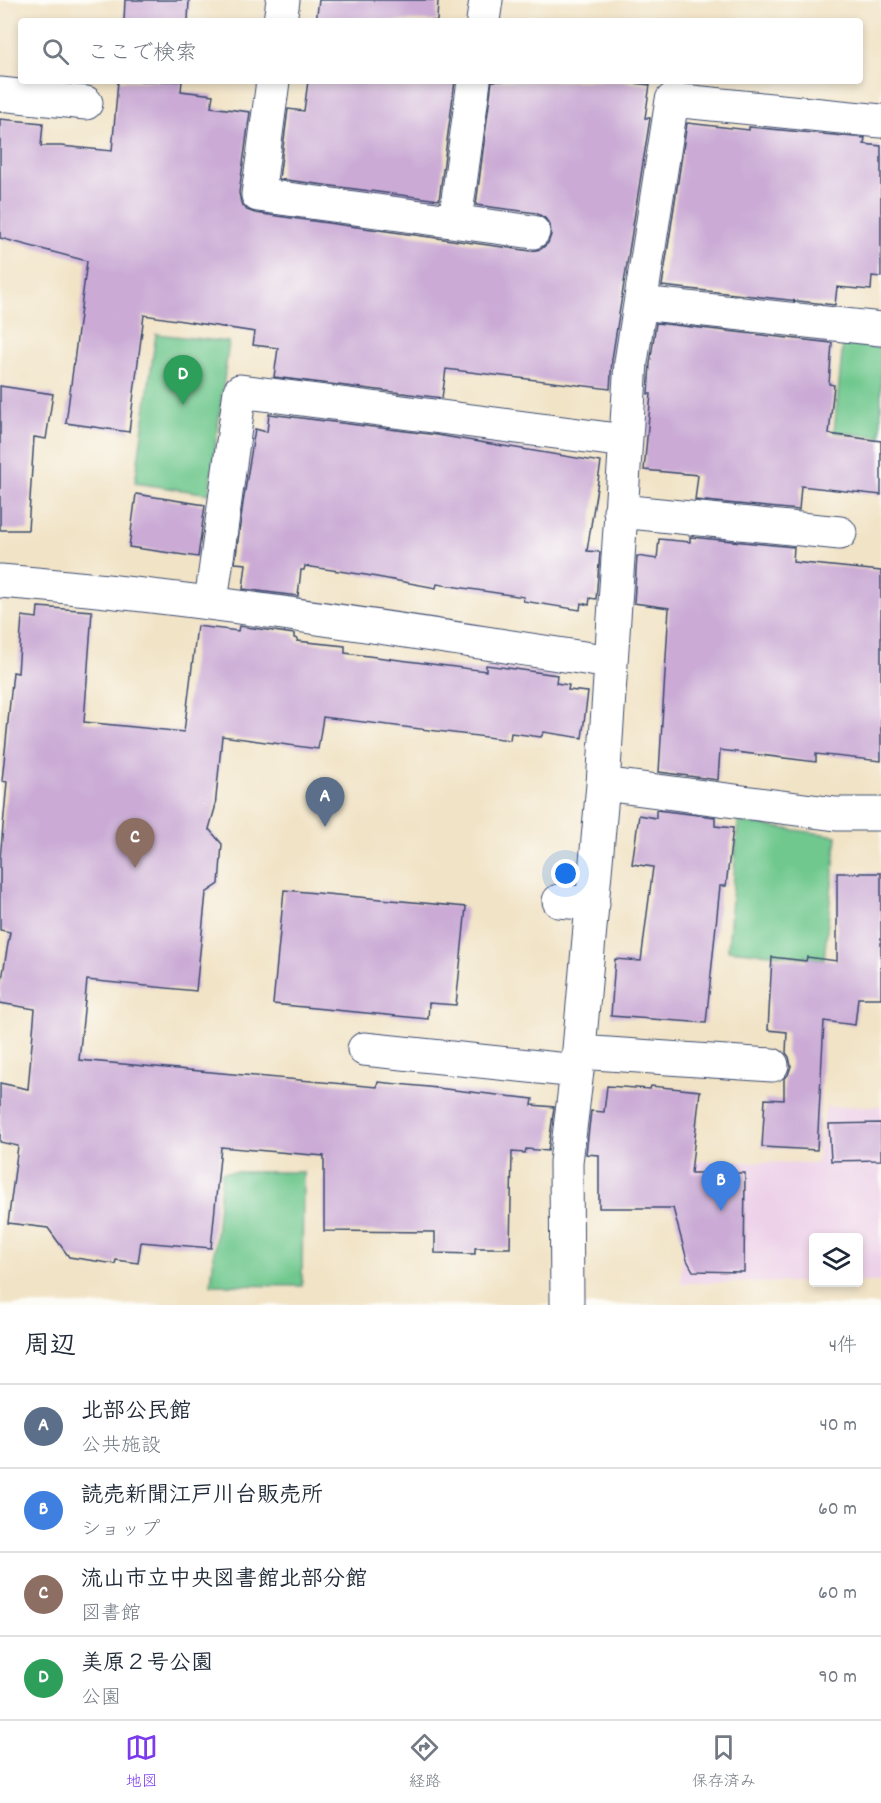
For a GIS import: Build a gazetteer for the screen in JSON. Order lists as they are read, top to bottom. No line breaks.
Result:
{"page":{"search":"ここで検索","pins":["D","A","C","B"],"heading":["周辺","4件"],"list":[{"mark":"A","name":"北部公民館","note":"公共施設","value":"40 m"},{"mark":"B","name":"読売新聞江戸川台販売所","note":"ショップ","value":"60 m"},{"mark":"C","name":"流山市立中央図書館北部分館","note":"図書館","value":"60 m"},{"mark":"D","name":"美原２号公園","note":"公園","value":"90 m"}],"nav":["地図","経路","保存済み"]}}
